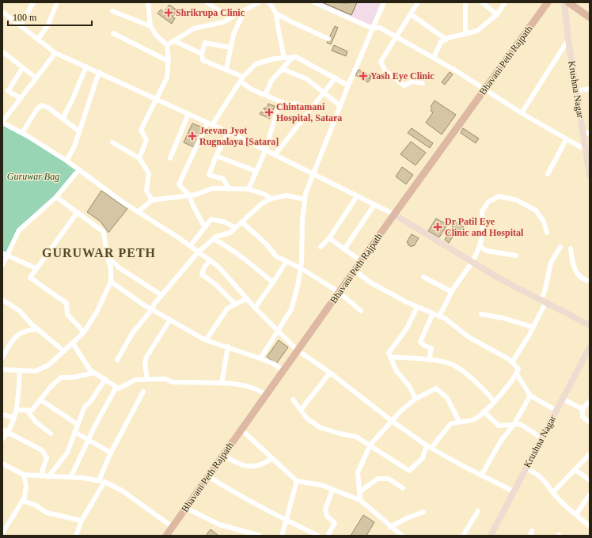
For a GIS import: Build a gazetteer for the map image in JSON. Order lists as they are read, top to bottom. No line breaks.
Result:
{"streets":{"main road":["Bhavani Peth Rajpath","Krushna Nagar"]},"districts":["GURUWAR PETH"],"parks":["Guruwar Bag"],"places":{"health":["Shrikrupa Clinic","Yash Eye Clinic","Chintamani Hospital, Satara","Jeevan Jyot Rugnalaya [Satara]","Dr Patil Eye Clinic and Hospital"]},"scale_bar":"100 m"}
